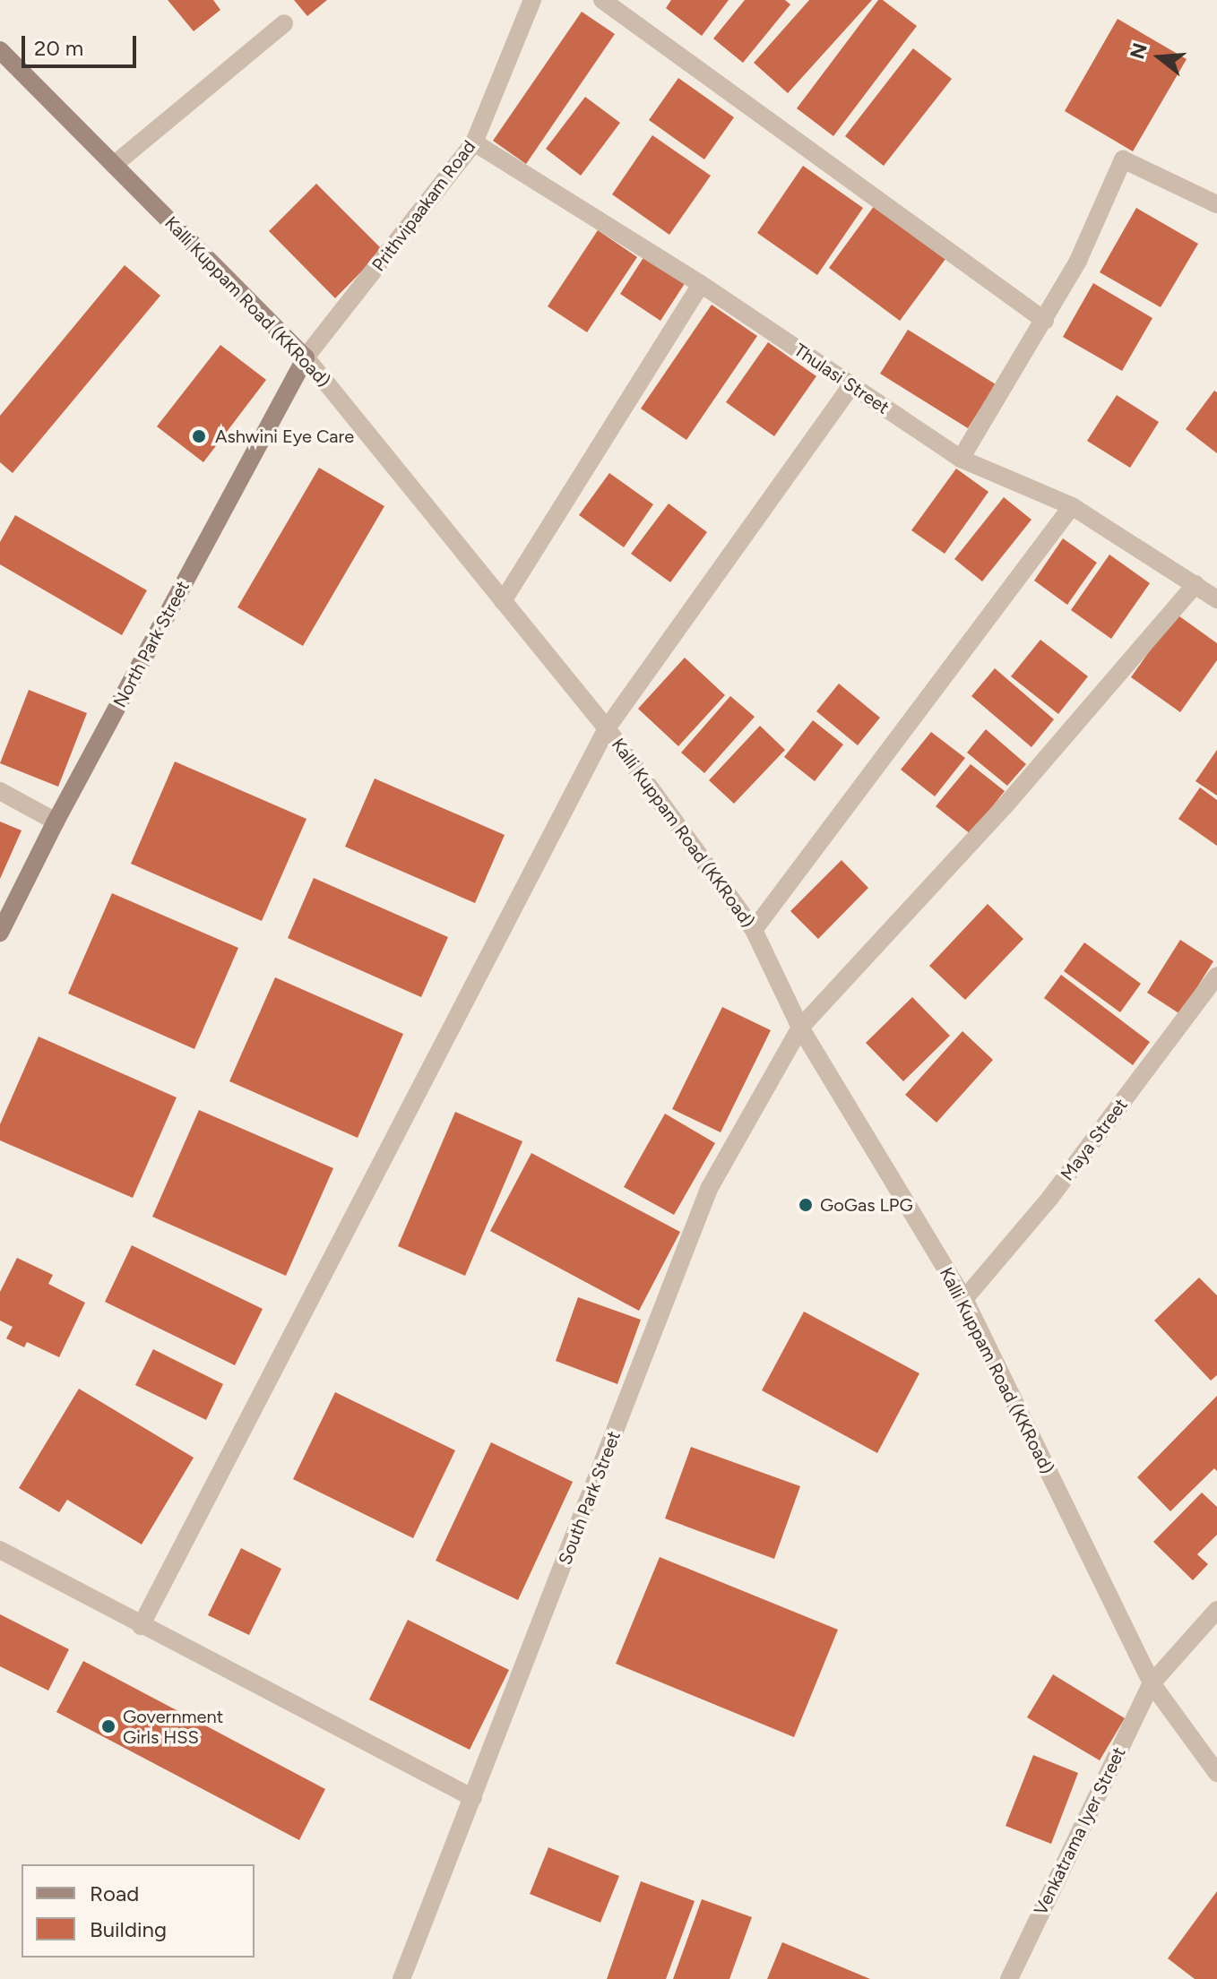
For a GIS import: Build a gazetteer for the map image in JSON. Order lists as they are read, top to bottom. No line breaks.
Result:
{"streets":{"main road":["Kalli Kuppam Road (KKRoad)","North Park Street"],"street":["Prithvipaakam Road","Thulasi Street","Maya Street","South Park Street","Venkatrama Iyer Street"]},"crossings":[["Prithvipaakam Road","Kalli Kuppam Road (KKRoad)"],["Prithvipaakam Road","Thulasi Street"],["Prithvipaakam Road","North Park Street"],["Kalli Kuppam Road (KKRoad)","North Park Street"],["Kalli Kuppam Road (KKRoad)","Maya Street"],["Kalli Kuppam Road (KKRoad)","South Park Street"],["Kalli Kuppam Road (KKRoad)","Venkatrama Iyer Street"],["Thulasi Street","South Park Street"]],"places":["Ashwini Eye Care","GoGas LPG","Government Girls HSS"],"legend":["Road","Building"],"scale_bar":"20 m","north":"left"}
